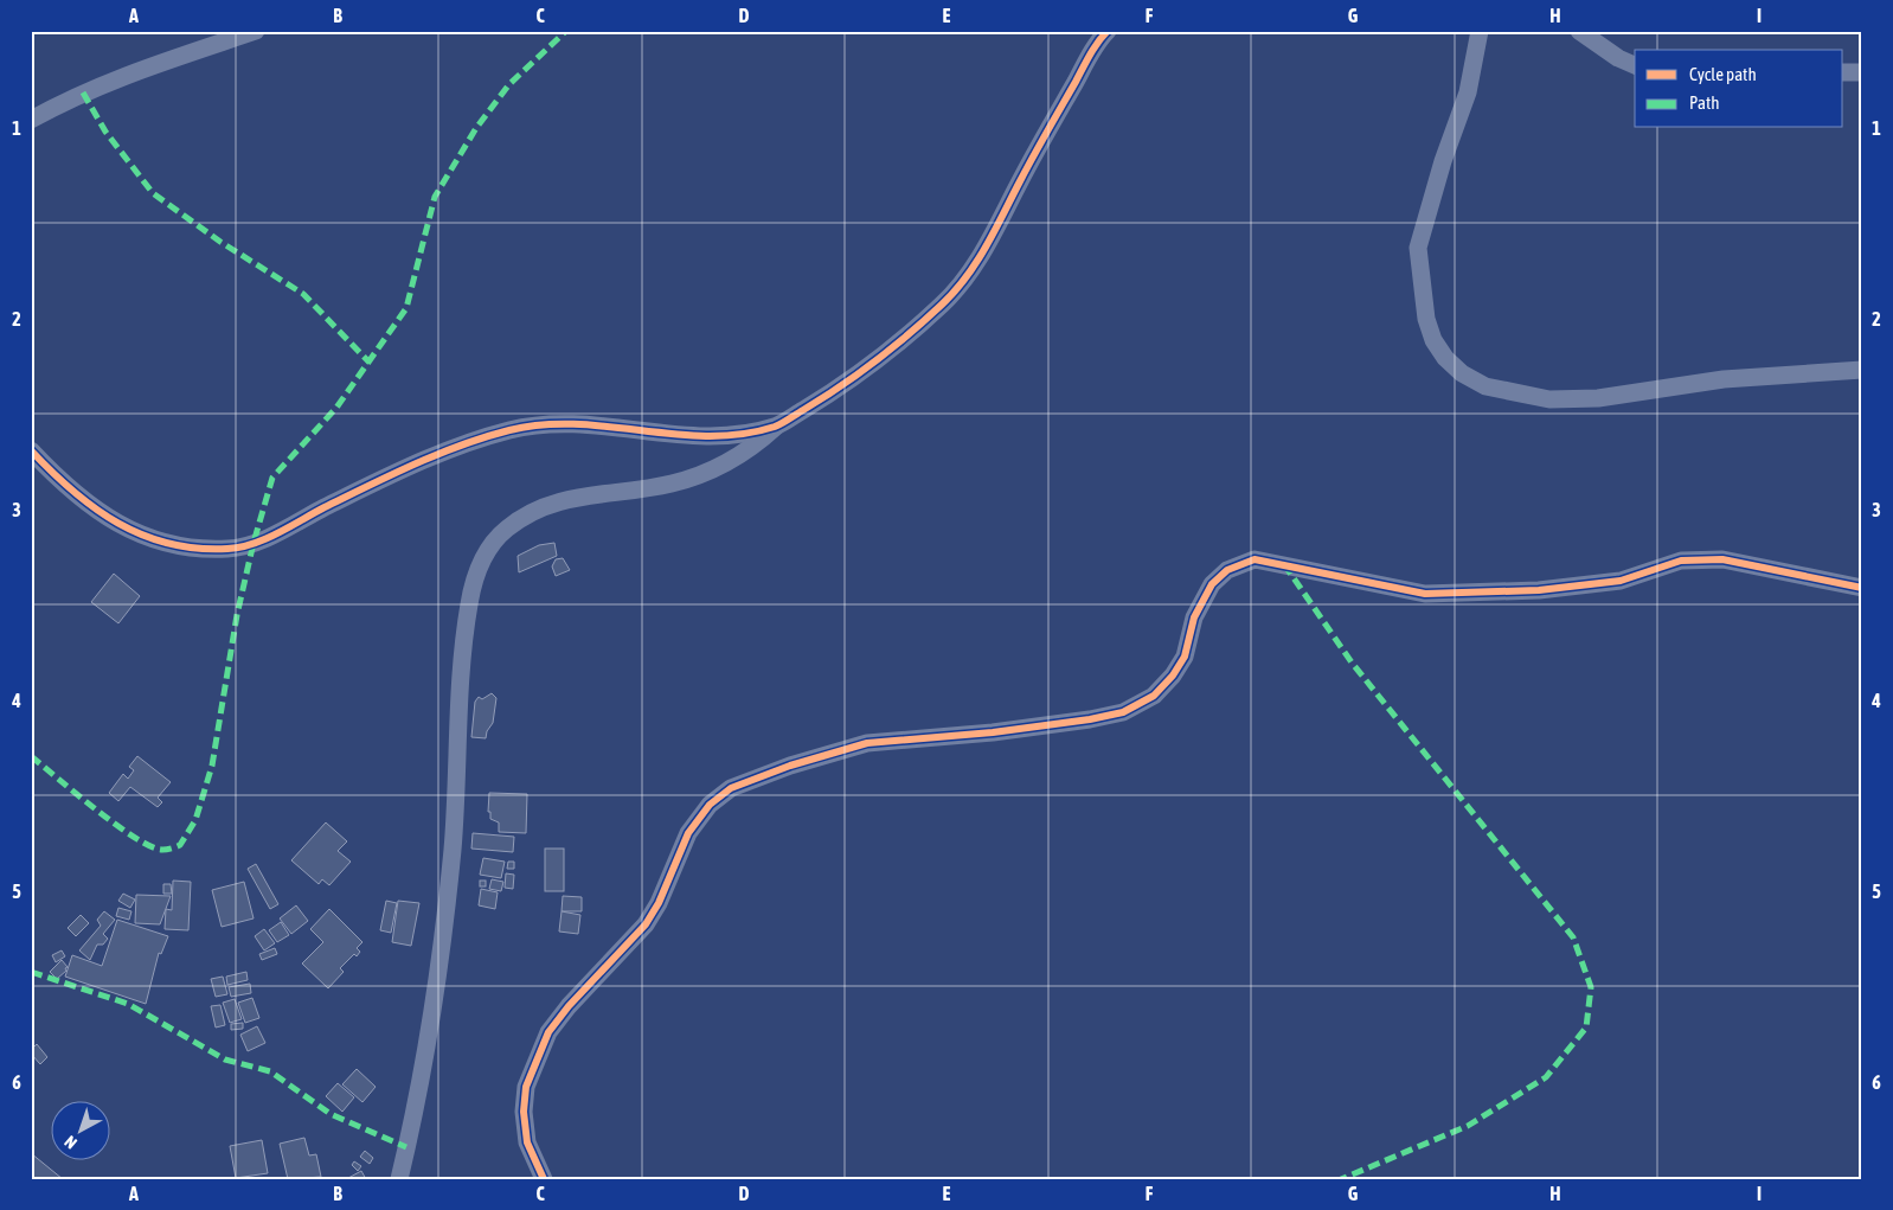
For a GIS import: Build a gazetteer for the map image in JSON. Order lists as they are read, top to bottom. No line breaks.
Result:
{"legend":["Cycle path","Path"],"north":"bottom left","grid":{"columns":["A","B","C","D","E","F","G","H","I"],"rows":["1","2","3","4","5","6"]}}
